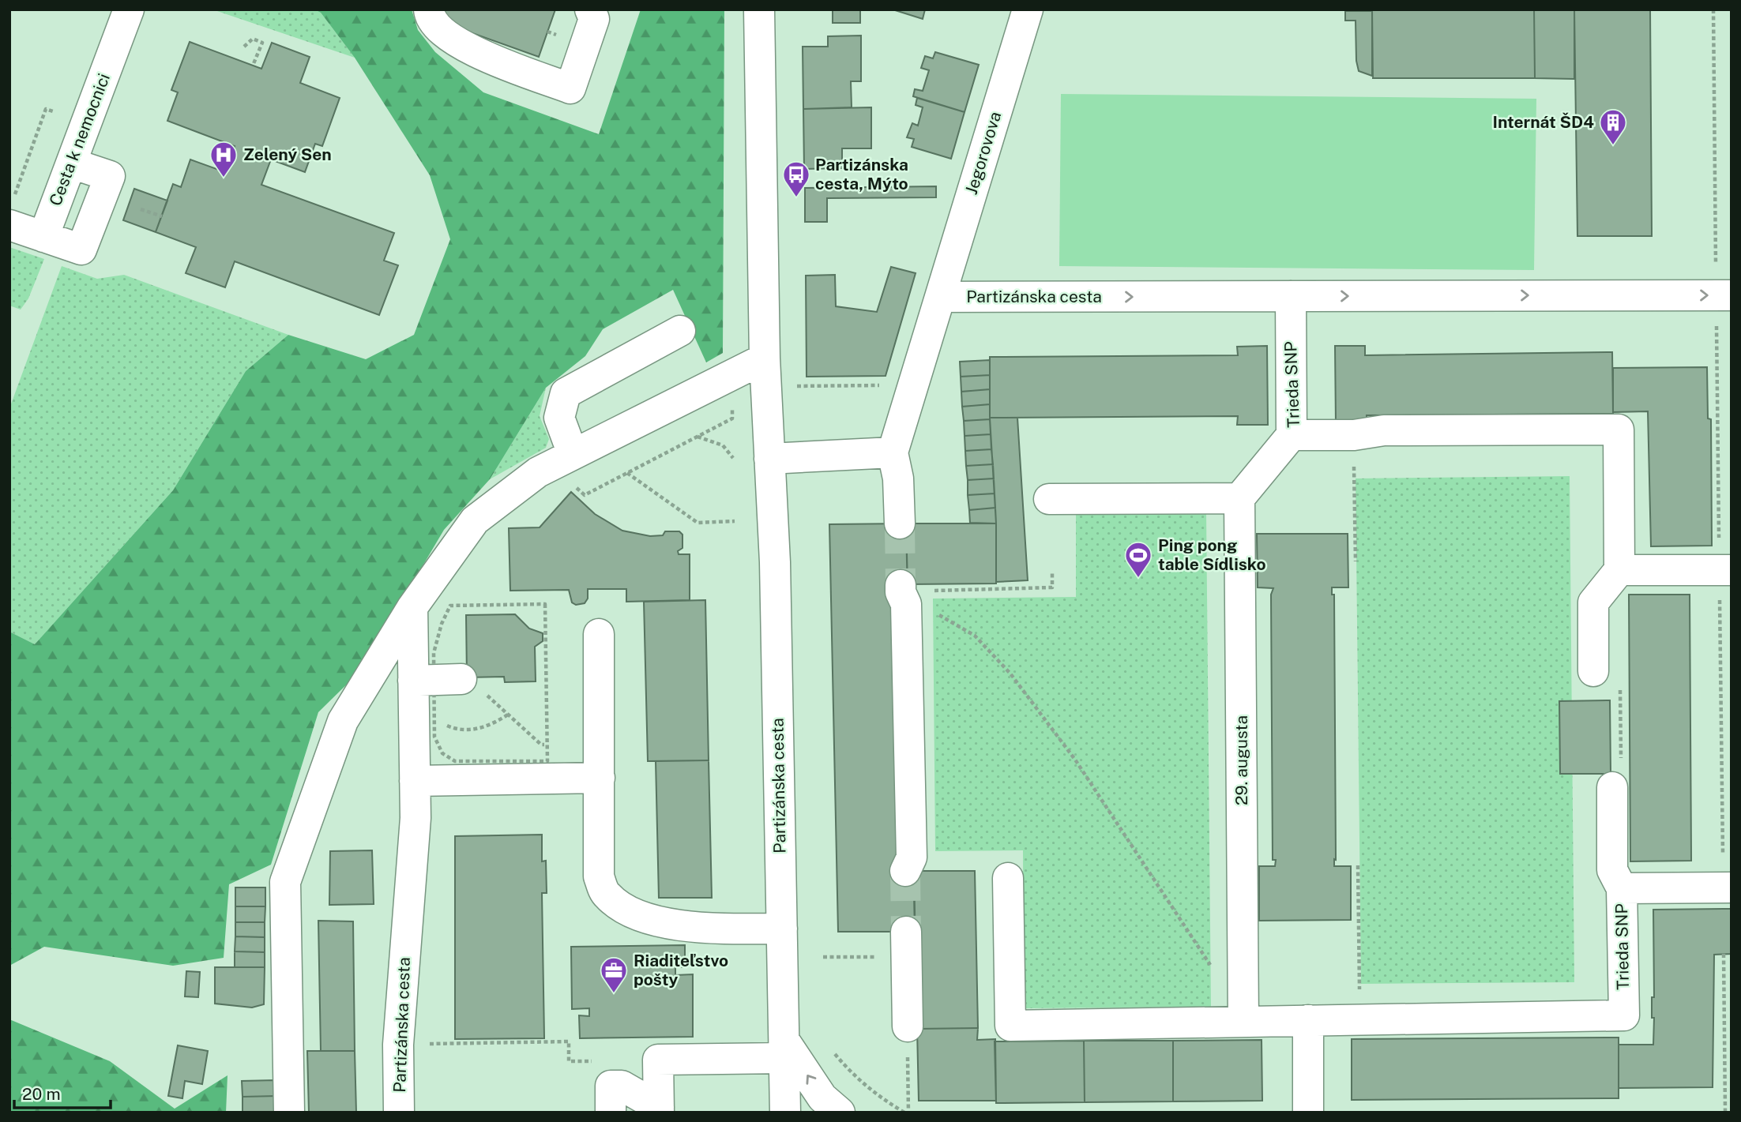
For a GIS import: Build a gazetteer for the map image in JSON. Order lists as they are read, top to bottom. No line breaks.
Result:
{"streets":{"street":["Cesta k nemocnici","Jegorovova","Partizánska cesta","Trieda SNP","29. augusta"]},"crossings":[["Jegorovova","Partizánska cesta"],["Partizánska cesta","Trieda SNP"]],"places":{"building":["Internát ŠD4"],"hospital":["Zelený Sen"],"bus stop":["Partizánska cesta, Mýto"],"sports":["Ping pong table Sídlisko"],"office":["Riaditeľstvo pošty"]},"scale_bar":"20 m"}
